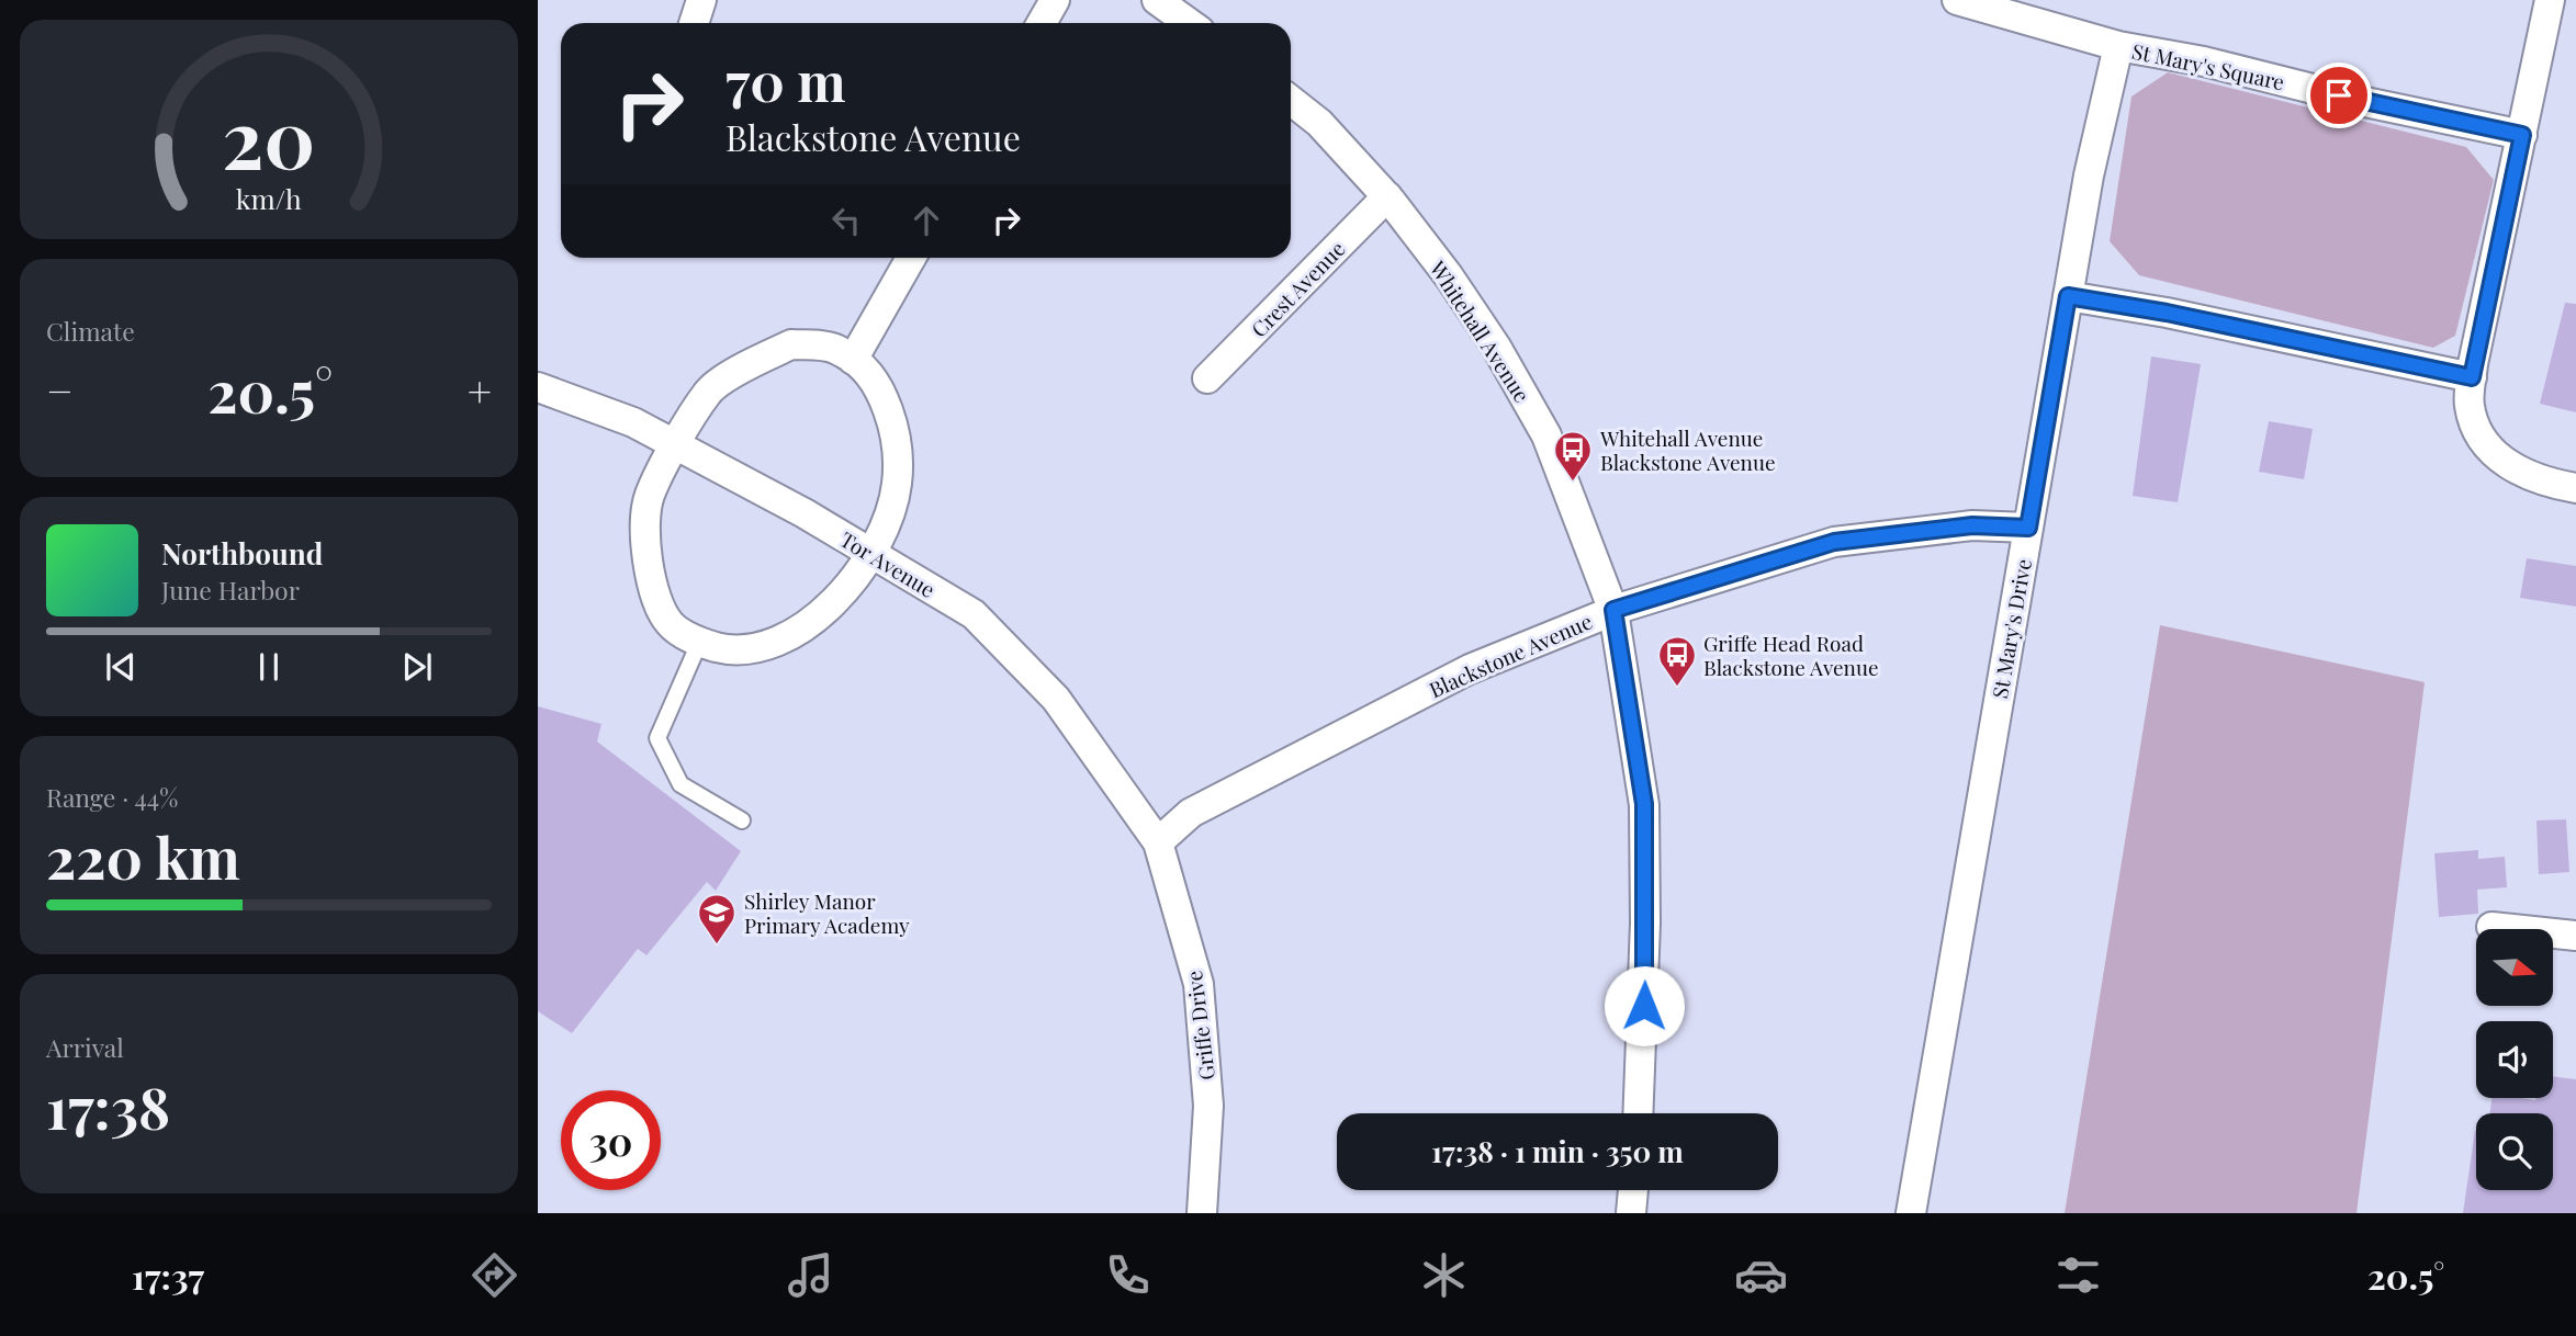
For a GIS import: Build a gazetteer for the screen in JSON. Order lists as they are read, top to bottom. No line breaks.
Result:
{"streets":{"street":["St Mary's Square","Crest Avenue","Whitehall Avenue","Tor Avenue","St Mary's Drive","Blackstone Avenue","Griffe Drive"]},"crossings":[["St Mary's Square","St Mary's Drive"],["Crest Avenue","Whitehall Avenue"],["Whitehall Avenue","Blackstone Avenue"],["Tor Avenue","Blackstone Avenue"],["Tor Avenue","Griffe Drive"],["St Mary's Drive","Blackstone Avenue"],["Blackstone Avenue","Griffe Drive"]],"places":{"bus stop":["Whitehall Avenue Blackstone Avenue","Griffe Head Road Blackstone Avenue"],"school or university":["Shirley Manor Primary Academy"]},"north":"right","page":{"turn":["70 m","Blackstone Avenue"],"tile":["Climate",["Range · 44%","220 km"],["Arrival","17:38"]],"heat":["−","20.5°","+"],"song":["Northbound","June Harbor"],"limit":"30","trip":"17:38 · 1 min · 350 m","tabs":["17:37","20.5°"],"gauge":["20","km/h"]}}
